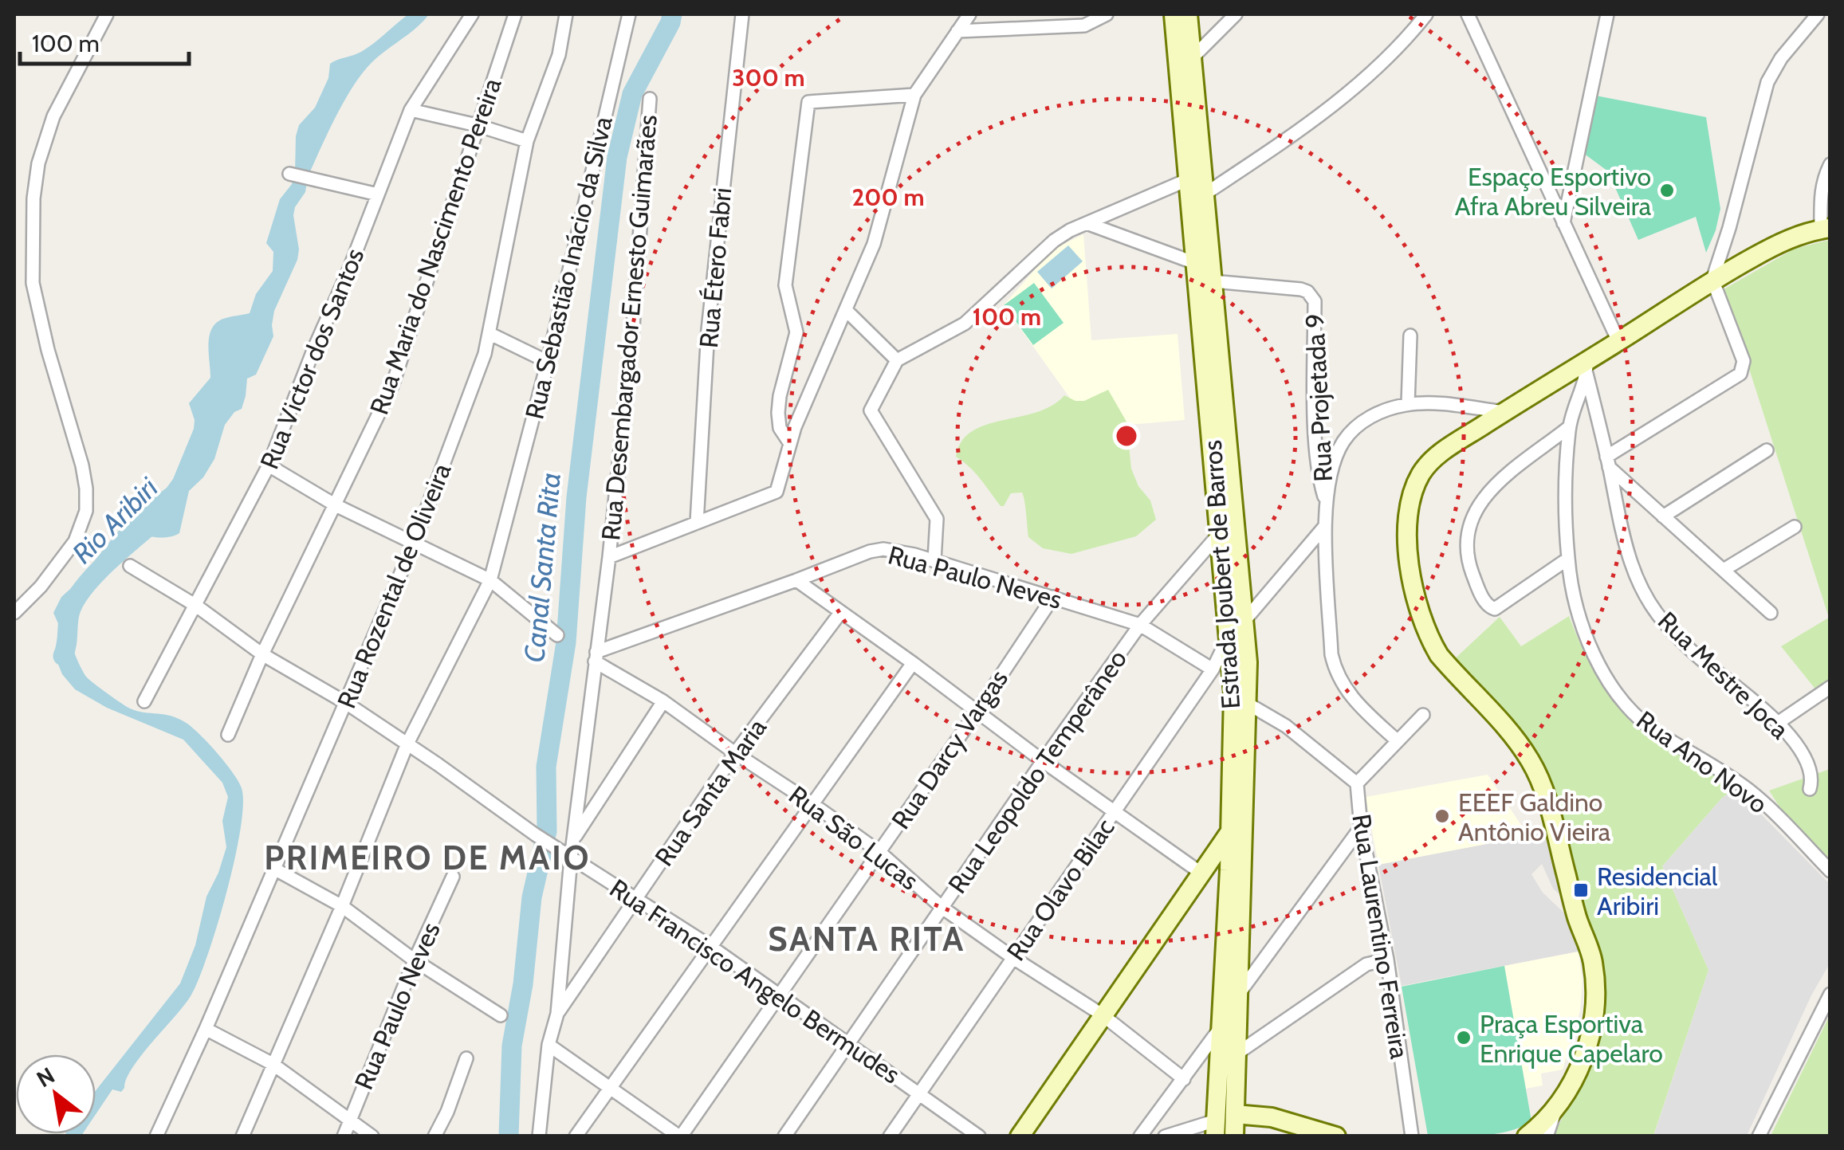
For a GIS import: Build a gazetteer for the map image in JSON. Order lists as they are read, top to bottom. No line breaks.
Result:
{"streets":{"main road":["Estrada Joubert de Barros"],"street":["Rua Maria do Nascimento Pereira","Rua Sebastião Inácio da Silva","Rua Étero Fabri","Rua Desembargador Ernesto Guimarães","Rua Victor dos Santos","Rua Projetada 9","Rua Paulo Neves","Rua Rozental de Oliveira","Rua Mestre Joca","Rua Darcy Vargas","Rua Ano Novo","Rua Leopoldo Temperâneo","Rua Santa Maria","Rua São Lucas","Rua Olavo Bilac","Rua Laurentino Ferreira","Rua Francisco Angelo Bermudes"]},"crossings":[["Rua Maria do Nascimento Pereira","Rua Francisco Angelo Bermudes"],["Rua Sebastião Inácio da Silva","Rua Francisco Angelo Bermudes"],["Rua Desembargador Ernesto Guimarães","Rua Paulo Neves"],["Rua Desembargador Ernesto Guimarães","Rua Santa Maria"],["Rua Desembargador Ernesto Guimarães","Rua São Lucas"],["Rua Desembargador Ernesto Guimarães","Rua Francisco Angelo Bermudes"],["Rua Victor dos Santos","Rua Francisco Angelo Bermudes"],["Rua Projetada 9","Estrada Joubert de Barros"],["Estrada Joubert de Barros","Rua Leopoldo Temperâneo"],["Estrada Joubert de Barros","Rua Olavo Bilac"],["Rua Paulo Neves","Rua Darcy Vargas"],["Rua Paulo Neves","Rua Leopoldo Temperâneo"],["Rua Paulo Neves","Rua São Lucas"],["Rua Paulo Neves","Rua Olavo Bilac"],["Rua Rozental de Oliveira","Rua Francisco Angelo Bermudes"],["Rua Mestre Joca","Rua Ano Novo"],["Rua Darcy Vargas","Rua São Lucas"],["Rua Darcy Vargas","Rua Francisco Angelo Bermudes"],["Rua Leopoldo Temperâneo","Rua São Lucas"],["Rua Leopoldo Temperâneo","Rua Francisco Angelo Bermudes"],["Rua Santa Maria","Rua São Lucas"],["Rua Santa Maria","Rua Francisco Angelo Bermudes"],["Rua São Lucas","Rua Olavo Bilac"],["Rua Olavo Bilac","Rua Francisco Angelo Bermudes"]],"districts":["PRIMEIRO DE MAIO","SANTA RITA"],"water":["Rio Aribiri","Canal Santa Rita"],"places":{"other":["Espaço Esportivo Afra Abreu Silveira","EEEF Galdino Antônio Vieira","Praça Esportiva Enrique Capelaro"],"transit":["Residencial Aribiri"]},"scale_bar":"100 m","north":"top left","rings":["300 m","200 m","100 m"]}
